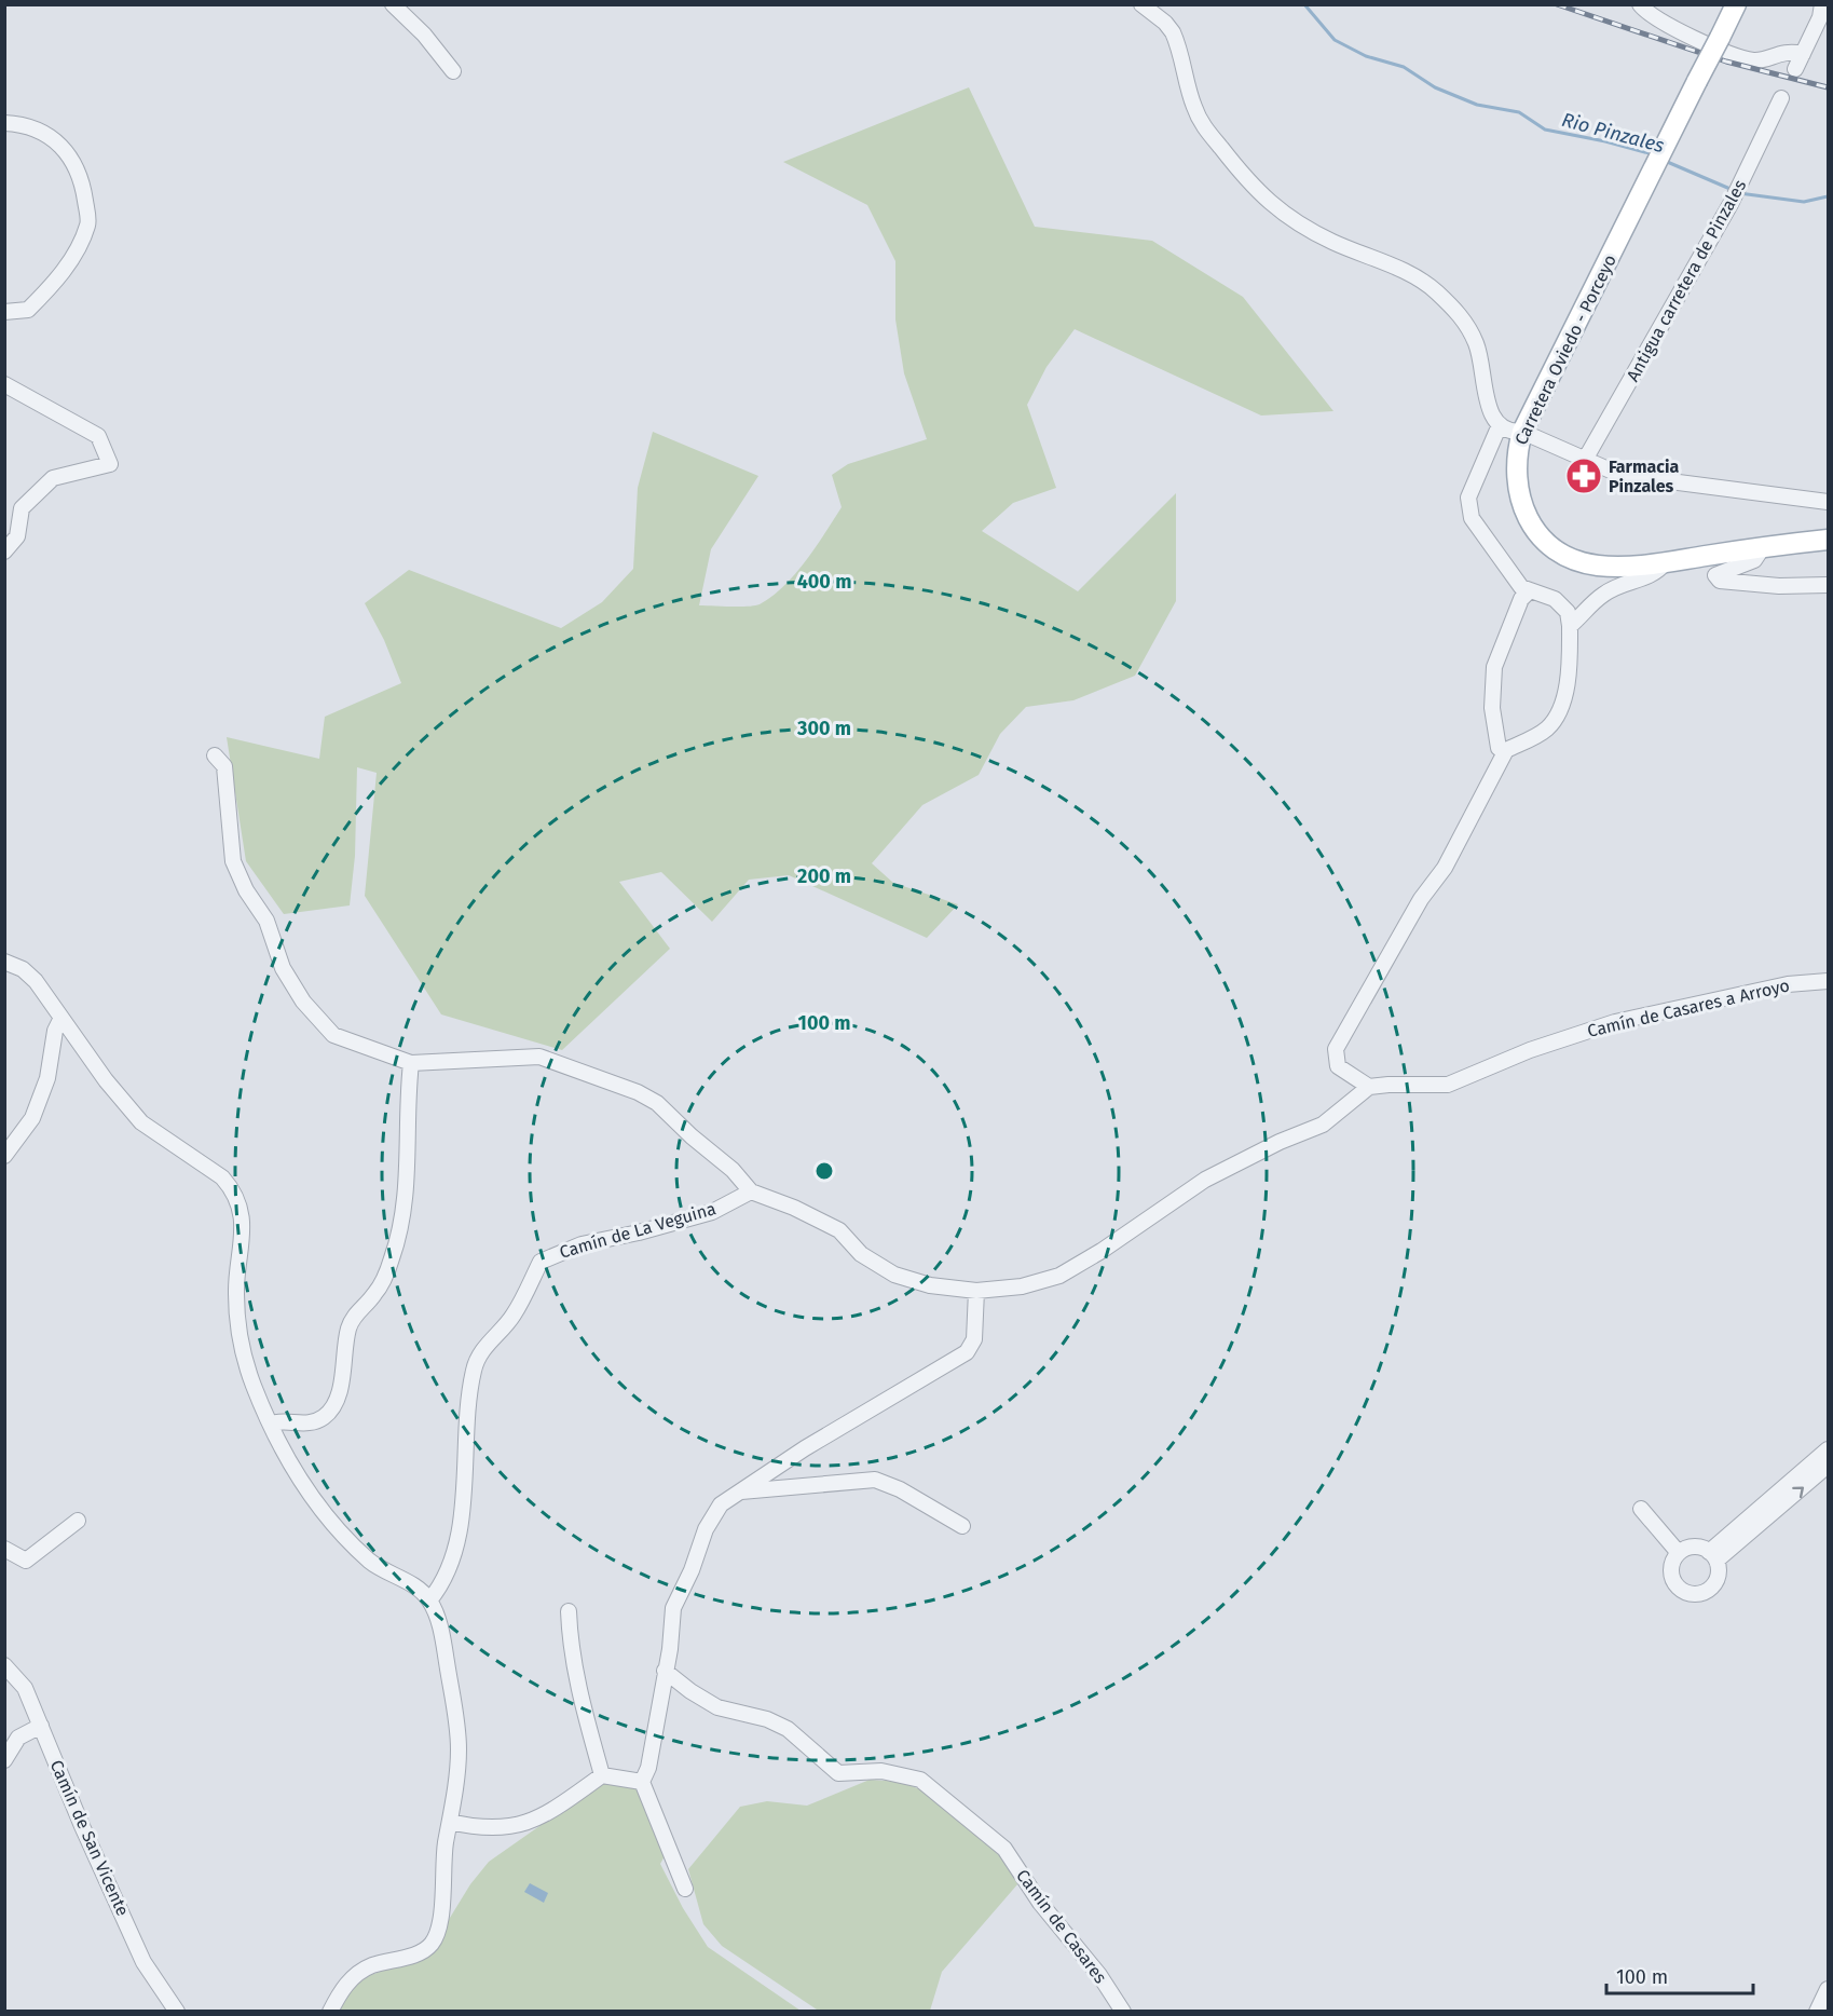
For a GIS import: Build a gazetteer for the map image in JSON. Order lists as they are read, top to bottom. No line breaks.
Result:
{"streets":{"main road":["Carretera Oviedo - Porceyo"],"street":["Antigua carretera de Pinzales","Camín de Casares a Arroyo","Camín de La Veguina","Camín de San Vicente","Camín de Casares"]},"water":["Rio Pinzales"],"places":{"pharmacy":["Farmacia Pinzales"]},"scale_bar":"100 m","rings":["400 m","300 m","200 m","100 m"]}
